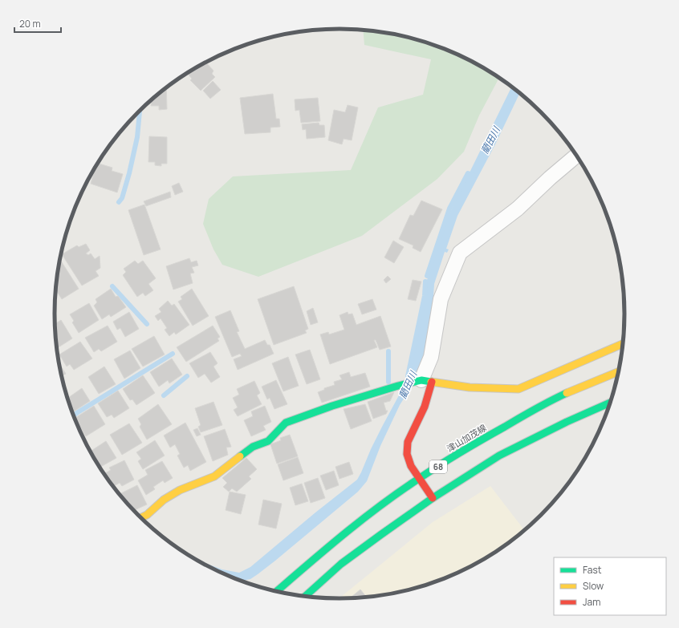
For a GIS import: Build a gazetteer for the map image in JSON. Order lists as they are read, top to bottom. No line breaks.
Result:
{"streets":{"main road":["津山加茂線","68"]},"water":["藺田川"],"legend":["Fast","Slow","Jam"],"scale_bar":"20 m"}
